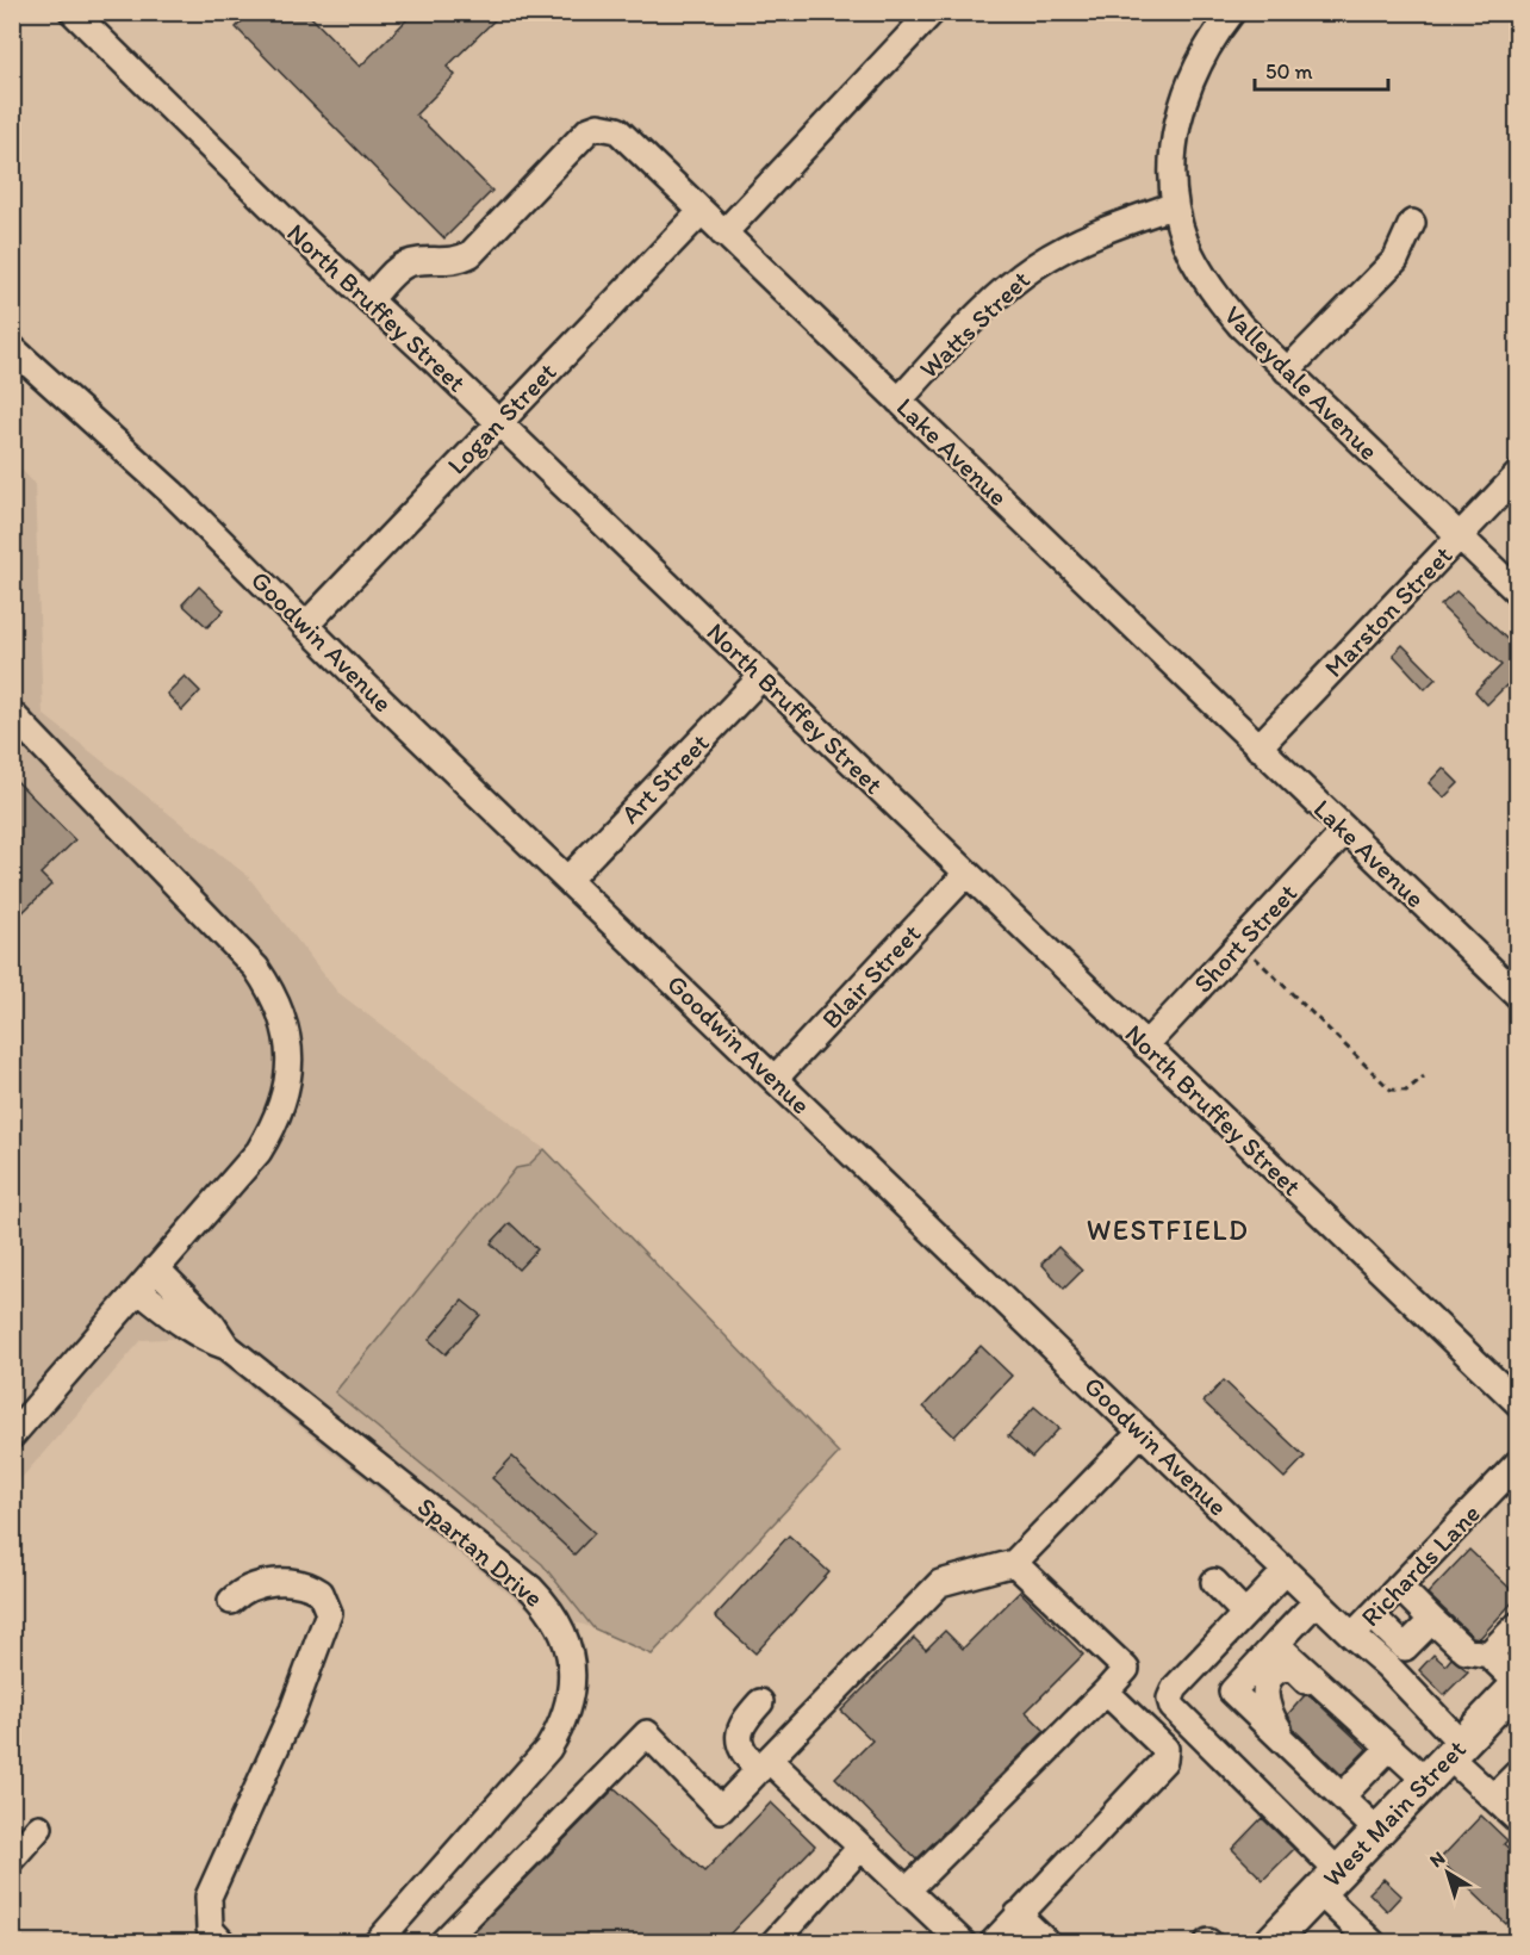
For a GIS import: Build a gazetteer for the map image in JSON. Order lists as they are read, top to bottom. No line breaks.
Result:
{"streets":{"main road":["West Main Street"],"street":["North Bruffey Street","Watts Street","Valleydale Avenue","Logan Street","Lake Avenue","Marston Street","Goodwin Avenue","Art Street","Short Street","Blair Street","Spartan Drive","Richards Lane"]},"crossings":[["North Bruffey Street","Logan Street"],["North Bruffey Street","Lake Avenue"],["North Bruffey Street","Art Street"],["North Bruffey Street","Short Street"],["North Bruffey Street","Blair Street"],["Watts Street","Valleydale Avenue"],["Watts Street","Lake Avenue"],["Valleydale Avenue","Marston Street"],["Logan Street","Lake Avenue"],["Logan Street","Goodwin Avenue"],["Lake Avenue","Marston Street"],["Lake Avenue","Short Street"],["Goodwin Avenue","Art Street"],["Goodwin Avenue","Blair Street"],["Goodwin Avenue","Richards Lane"],["Goodwin Avenue","West Main Street"]],"districts":["WESTFIELD"],"scale_bar":"50 m","north":"top left"}
